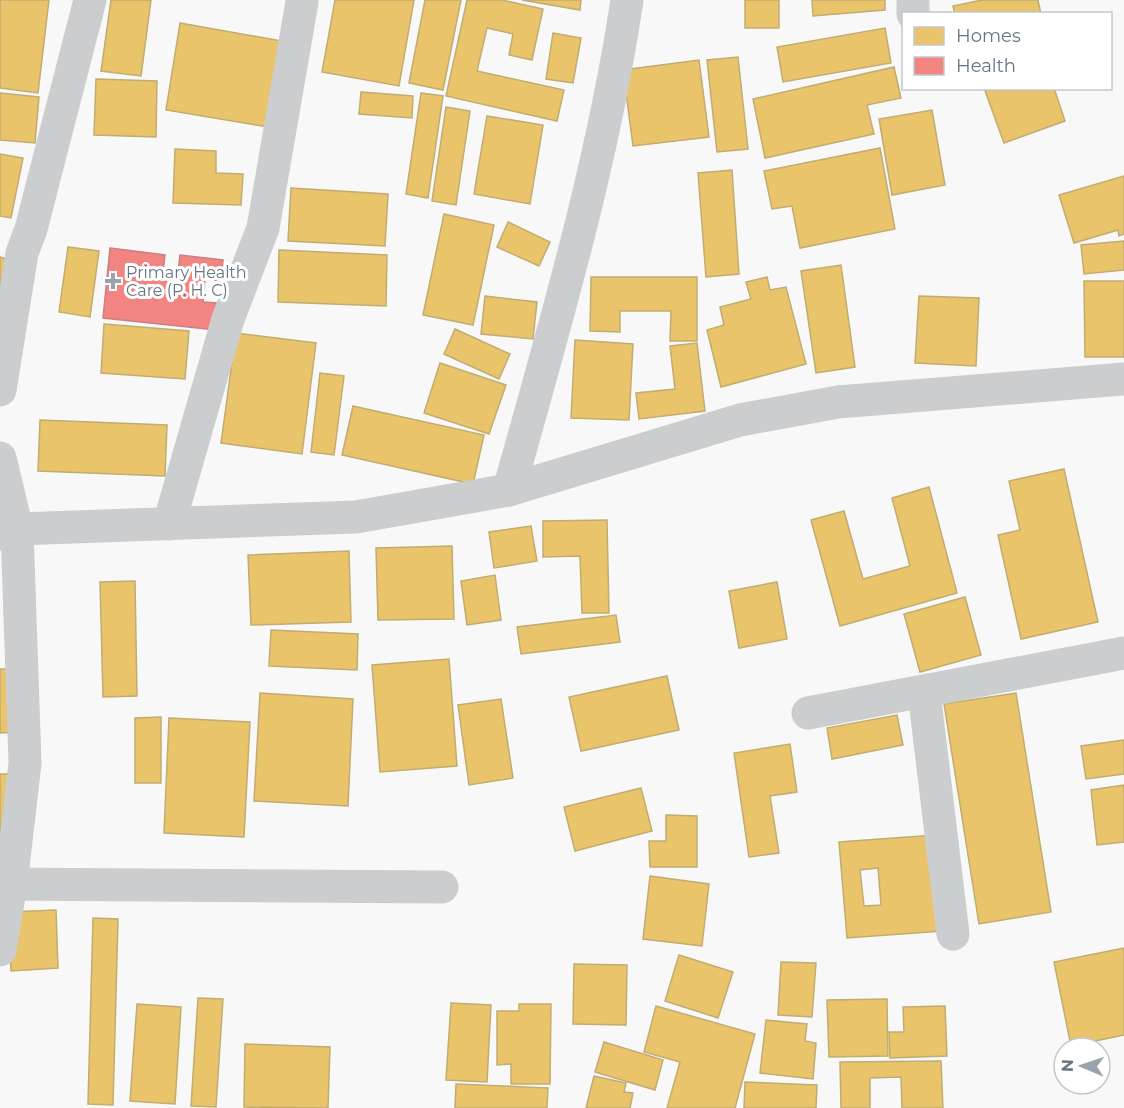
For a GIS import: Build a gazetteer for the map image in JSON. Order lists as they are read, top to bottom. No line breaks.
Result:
{"places":{"health":["Primary Health Care (P. H. C)"]},"legend":["Homes","Health"],"north":"left"}
